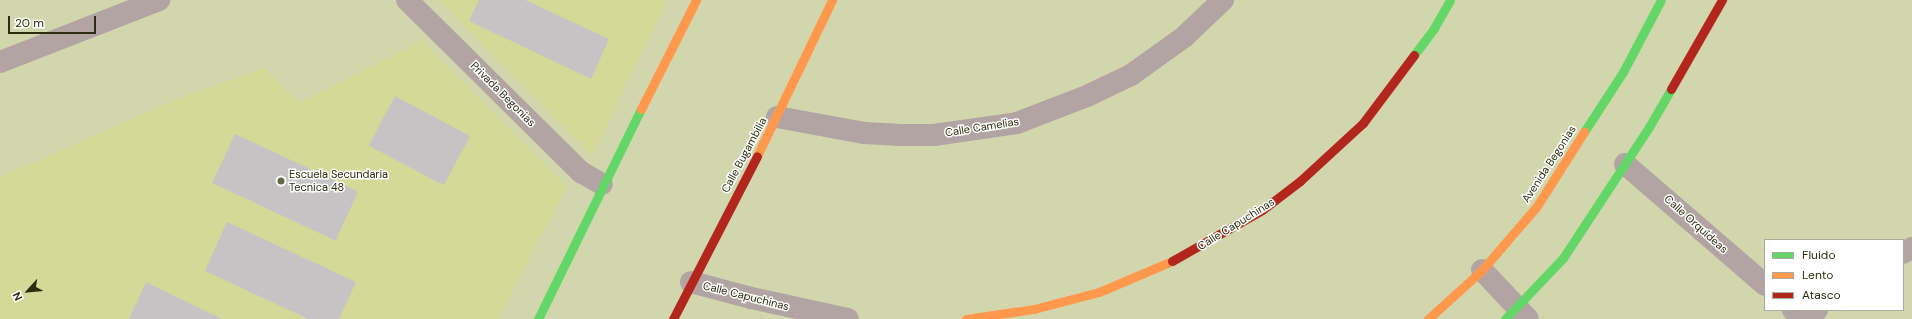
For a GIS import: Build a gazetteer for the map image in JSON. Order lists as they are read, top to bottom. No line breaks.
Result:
{"streets":{"street":["Privada Begonias","Calle Camelias","Calle Bugambilia","Avenida Begonias","Calle Capuchinas","Calle Orquídeas"]},"crossings":[["Calle Camelias","Calle Bugambilia"],["Calle Bugambilia","Calle Capuchinas"]],"places":["Escuela Secundaria Tecnica 48"],"legend":["Fluido","Lento","Atasco"],"scale_bar":"20 m","north":"bottom left"}
